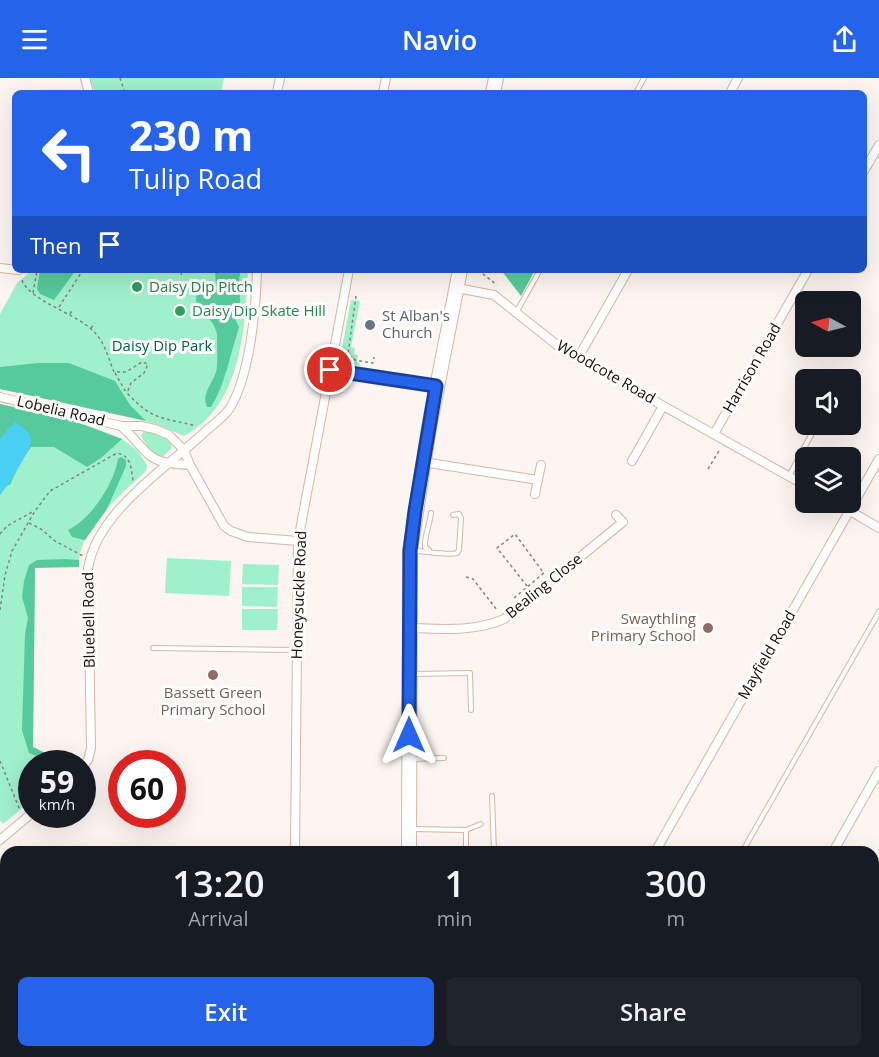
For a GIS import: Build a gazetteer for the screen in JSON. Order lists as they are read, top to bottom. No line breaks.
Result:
{"streets":{"street":["Harrison Road","Woodcote Road","Lobelia Road","Bealing Close","Honeysuckle Road","Bluebell Road","Mayfield Road"]},"crossings":[["Harrison Road","Woodcote Road"],["Lobelia Road","Bluebell Road"]],"parks":["Daisy Dip Park"],"places":["Daisy Dip Pitch","Daisy Dip Skate Hill","St Alban's Church","Swaythling Primary School","Bassett Green Primary School"],"north":"left","page":{"header":"Navio","turn":["230 m","Tulip Road"],"then":"Then","speed":"59 km/h","limit":"60","eta":["13:20","Arrival","1","min","300","m"],"buttons":["Exit","Share"]}}
